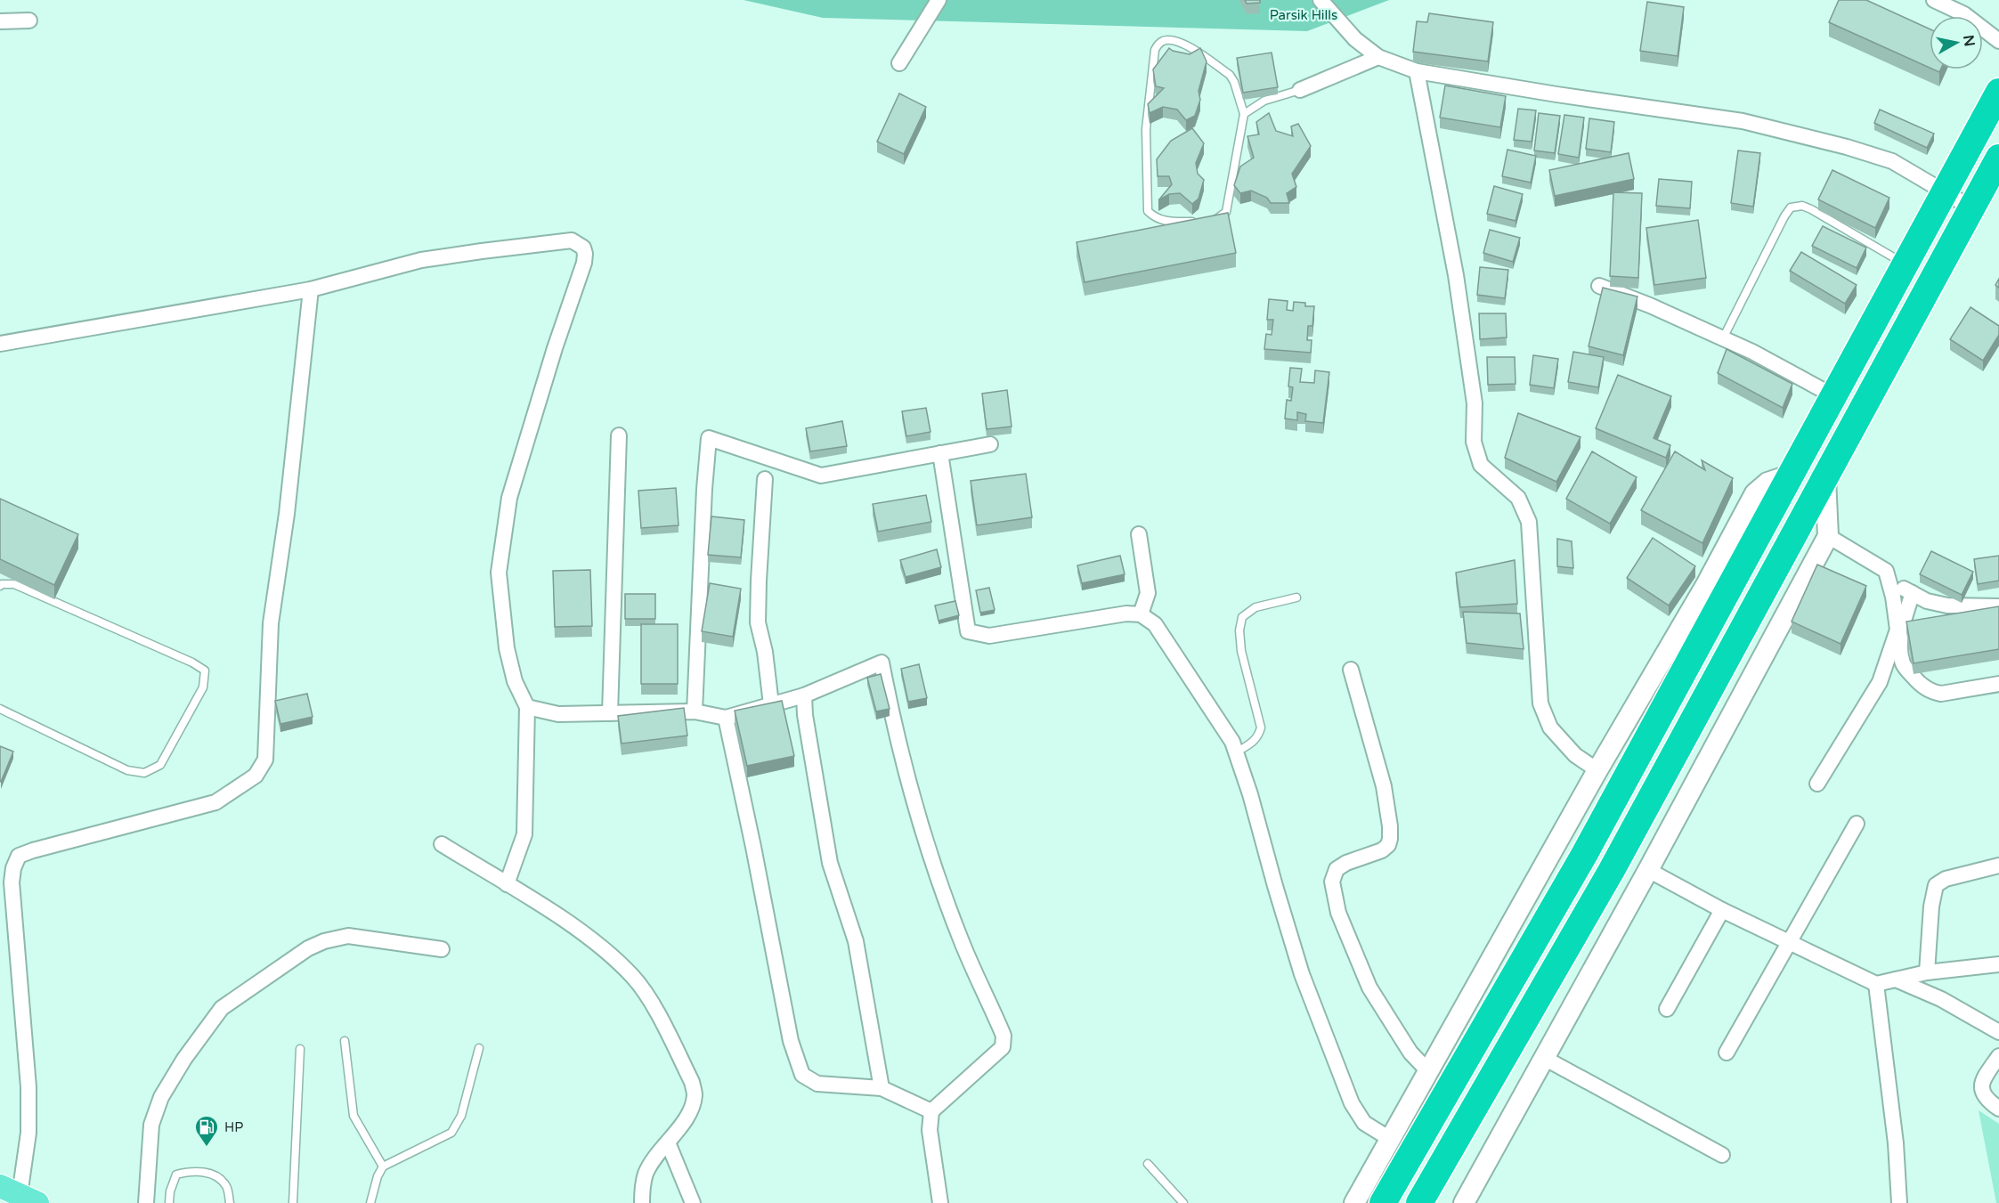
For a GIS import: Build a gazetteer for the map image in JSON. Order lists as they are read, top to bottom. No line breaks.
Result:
{"parks":["Parsik Hills"],"places":{"fuel station":["HP"]},"north":"right"}
